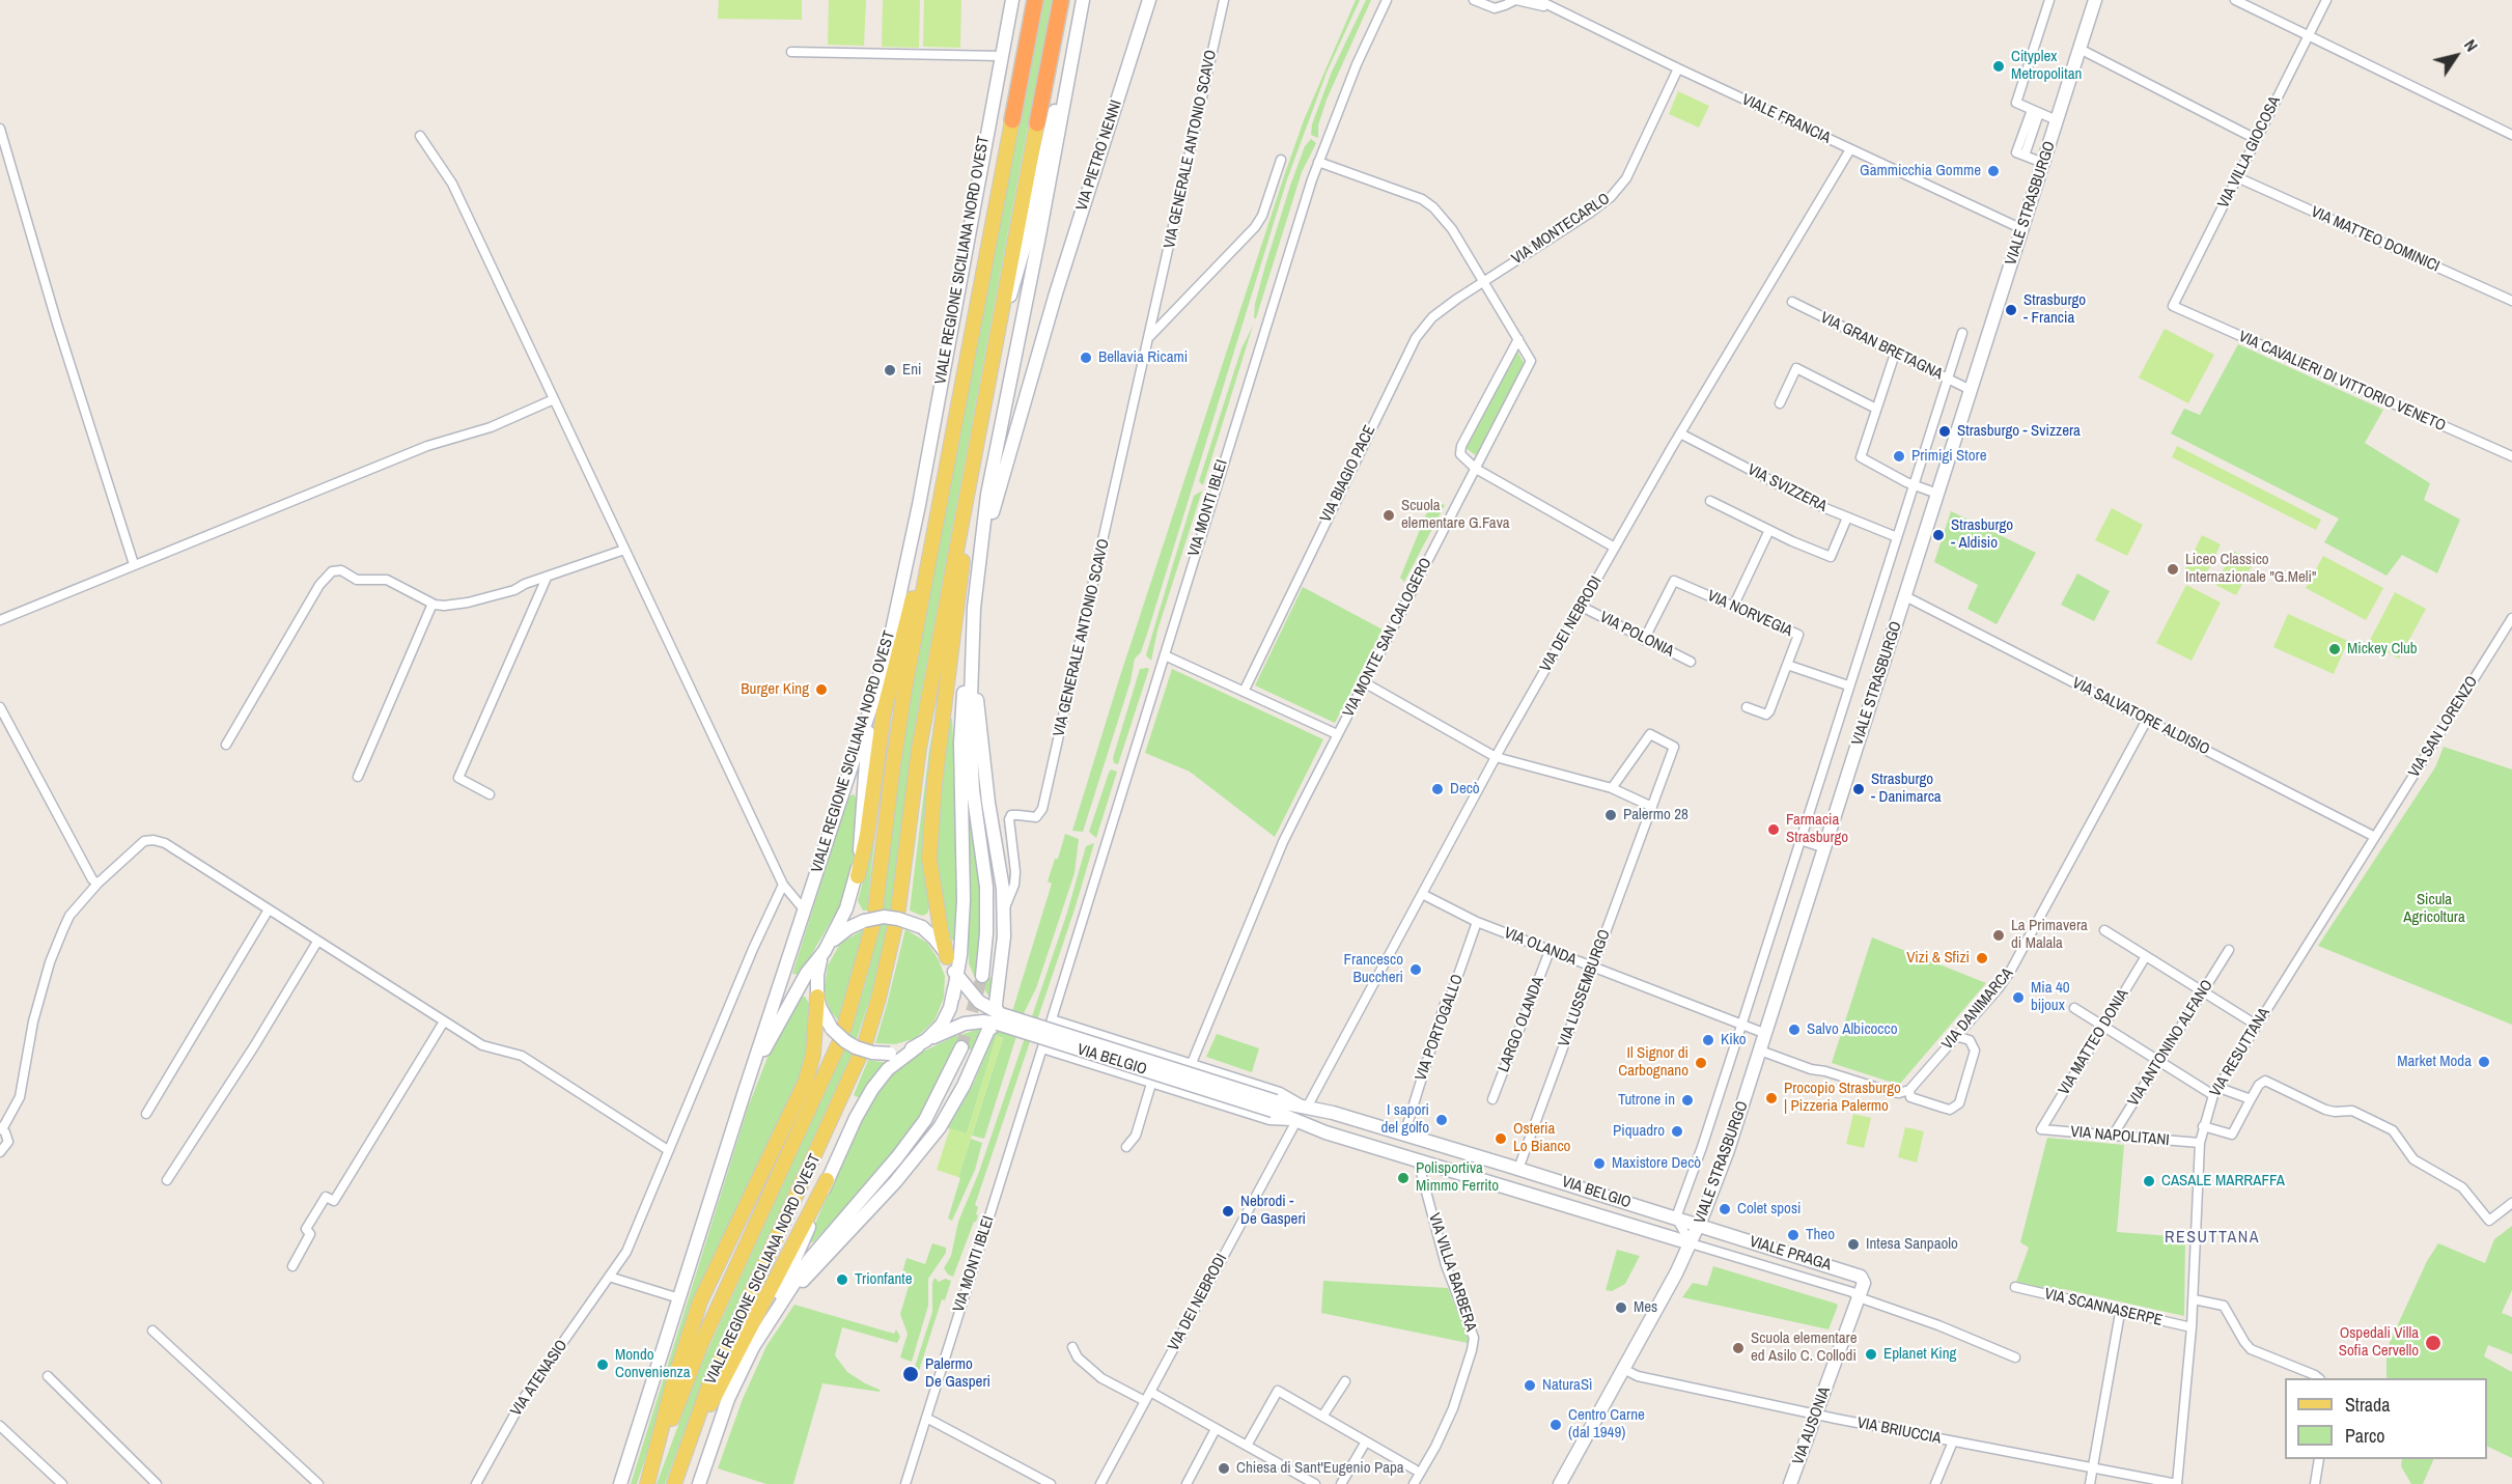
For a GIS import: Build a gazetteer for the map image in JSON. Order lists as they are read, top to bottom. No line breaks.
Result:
{"streets":{"main road":["VIALE REGIONE SICILIANA NORD OVEST"],"street":["VIALE FRANCIA","VIA GENERALE ANTONIO SCAVO","VIA VILLA GIOCOSA","VIA PIETRO NENNI","VIALE STRASBURGO","VIA MONTECARLO","VIA MATTEO DOMINICI","VIA GRAN BRETAGNA","VIA CAVALIERI DI VITTORIO VENETO","VIA BIAGIO PACE","VIA SVIZZERA","VIA MONTI IBLEI","VIA NORVEGIA","VIA DEI NEBRODI","VIA POLONIA","VIA MONTE SAN CALOGERO","VIA SALVATORE ALDISIO","VIA SAN LORENZO","VIA OLANDA","VIA LUSSEMBURGO","VIA DANIMARCA","LARGO OLANDA","VIA PORTOGALLO","VIA MATTEO DONIA","VIA ANTONINO ALFANO","VIA RESUTTANA","VIA BELGIO","VIA NAPOLITANI","VIALE PRAGA","VIA VILLA BARBERA","VIA SCANNASERPE","VIA ATENASIO","VIA AUSONIA","VIA BRIUCCIA"]},"crossings":[["VIALE FRANCIA","VIALE STRASBURGO"],["VIALE FRANCIA","VIA MONTECARLO"],["VIALE FRANCIA","VIA DEI NEBRODI"],["VIA VILLA GIOCOSA","VIA MATTEO DOMINICI"],["VIA VILLA GIOCOSA","VIA CAVALIERI DI VITTORIO VENETO"],["VIALE STRASBURGO","VIA GRAN BRETAGNA"],["VIALE STRASBURGO","VIA SVIZZERA"],["VIALE STRASBURGO","VIA SALVATORE ALDISIO"],["VIALE STRASBURGO","VIA OLANDA"],["VIALE STRASBURGO","VIA BELGIO"],["VIALE STRASBURGO","VIALE PRAGA"],["VIALE STRASBURGO","VIA BRIUCCIA"],["VIA MONTECARLO","VIA BIAGIO PACE"],["VIA MONTECARLO","VIA MONTE SAN CALOGERO"],["VIA BIAGIO PACE","VIA MONTE SAN CALOGERO"],["VIA SVIZZERA","VIA DEI NEBRODI"],["VIA MONTI IBLEI","VIA MONTE SAN CALOGERO"],["VIA MONTI IBLEI","VIA BELGIO"],["VIA NORVEGIA","VIA POLONIA"],["VIA DEI NEBRODI","VIA POLONIA"],["VIA DEI NEBRODI","VIA OLANDA"],["VIA DEI NEBRODI","VIA BELGIO"],["VIA MONTE SAN CALOGERO","VIA BELGIO"],["VIA SALVATORE ALDISIO","VIA SAN LORENZO"],["VIA SALVATORE ALDISIO","VIA DANIMARCA"],["VIA SALVATORE ALDISIO","VIA RESUTTANA"],["VIA SAN LORENZO","VIA RESUTTANA"],["VIA OLANDA","VIA LUSSEMBURGO"],["VIA OLANDA","LARGO OLANDA"],["VIA OLANDA","VIA PORTOGALLO"],["VIA LUSSEMBURGO","VIA BELGIO"],["VIA PORTOGALLO","VIA BELGIO"],["VIA MATTEO DONIA","VIA NAPOLITANI"],["VIA ANTONINO ALFANO","VIA NAPOLITANI"],["VIA RESUTTANA","VIA NAPOLITANI"],["VIA RESUTTANA","VIA SCANNASERPE"],["VIA RESUTTANA","VIA BRIUCCIA"],["VIA BELGIO","VIALE PRAGA"],["VIA BELGIO","VIA VILLA BARBERA"],["VIALE PRAGA","VIA AUSONIA"],["VIA AUSONIA","VIA BRIUCCIA"]],"districts":["RESUTTANA"],"parks":["Sicula Agricoltura"],"places":["Cityplex Metropolitan","Gammicchia Gomme","Strasburgo - Francia","Bellavia Ricami","Eni","Strasburgo - Svizzera","Primigi Store","Scuola elementare G.Fava","Strasburgo - Aldisio","Liceo Classico Internazionale \"G.Meli\"","Mickey Club","Burger King","Decò","Strasburgo - Danimarca","Palermo 28","Farmacia Strasburgo","La Primavera di Malala","Vizi & Sfizi","Francesco Buccheri","Mia 40 bijoux","Salvo Albicocco","Kiko","Market Moda","Il Signor di Carbognano","Procopio Strasburgo | Pizzeria Palermo","Tutrone in","I sapori del golfo","Piquadro","Osteria Lo Bianco","Maxistore Decò","Polisportiva Mimmo Ferrito","CASALE MARRAFFA","Colet sposi","Nebrodi - De Gasperi","Theo","Intesa Sanpaolo","Trionfante","Mes","Ospedali Villa Sofia Cervello","Scuola elementare ed Asilo C. Collodi","Eplanet King","Mondo Convenienza","Palermo De Gasperi","NaturaSì","Centro Carne (dal 1949)","Chiesa di Sant'Eugenio Papa"],"legend":["Strada","Parco"],"north":"top right"}
